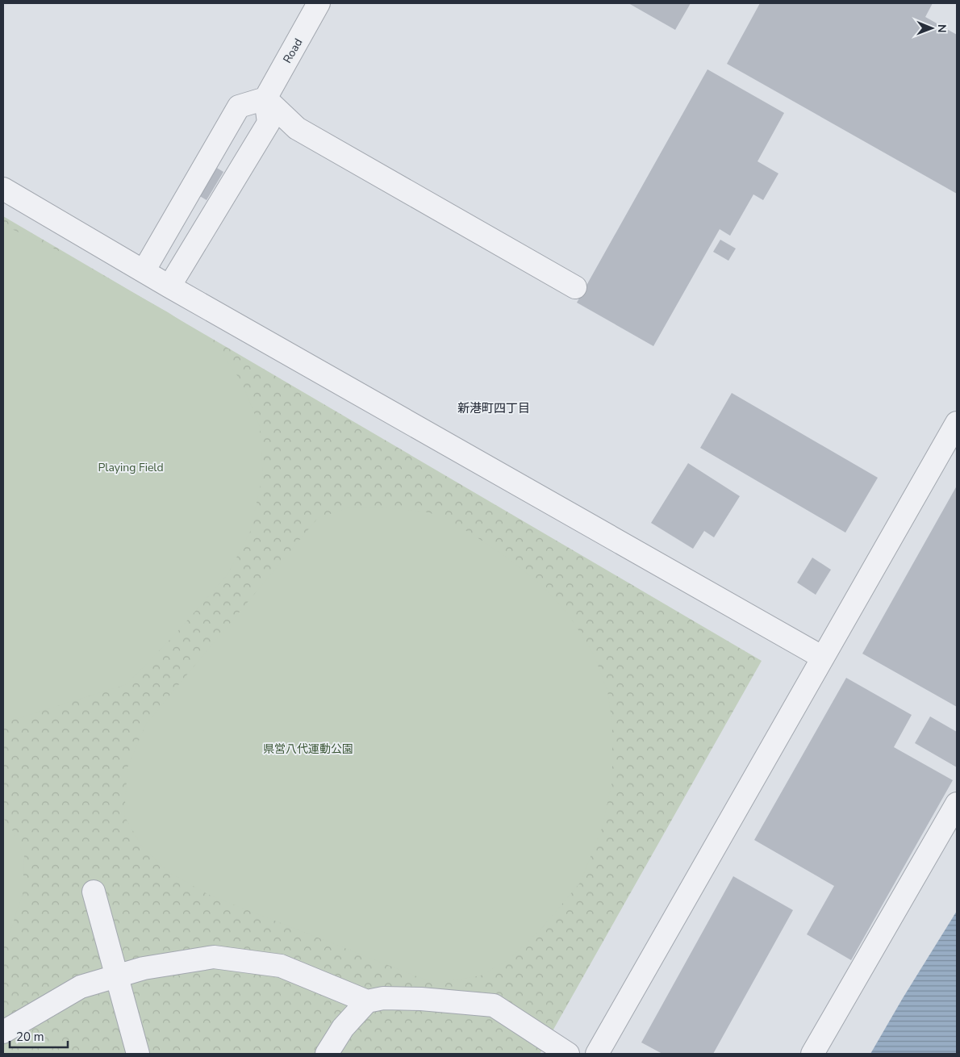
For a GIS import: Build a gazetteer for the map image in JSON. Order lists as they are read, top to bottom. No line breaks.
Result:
{"streets":{"street":["Road"]},"districts":["新港町四丁目"],"parks":["Playing Field","県営八代運動公園"],"scale_bar":"20 m","north":"right"}
